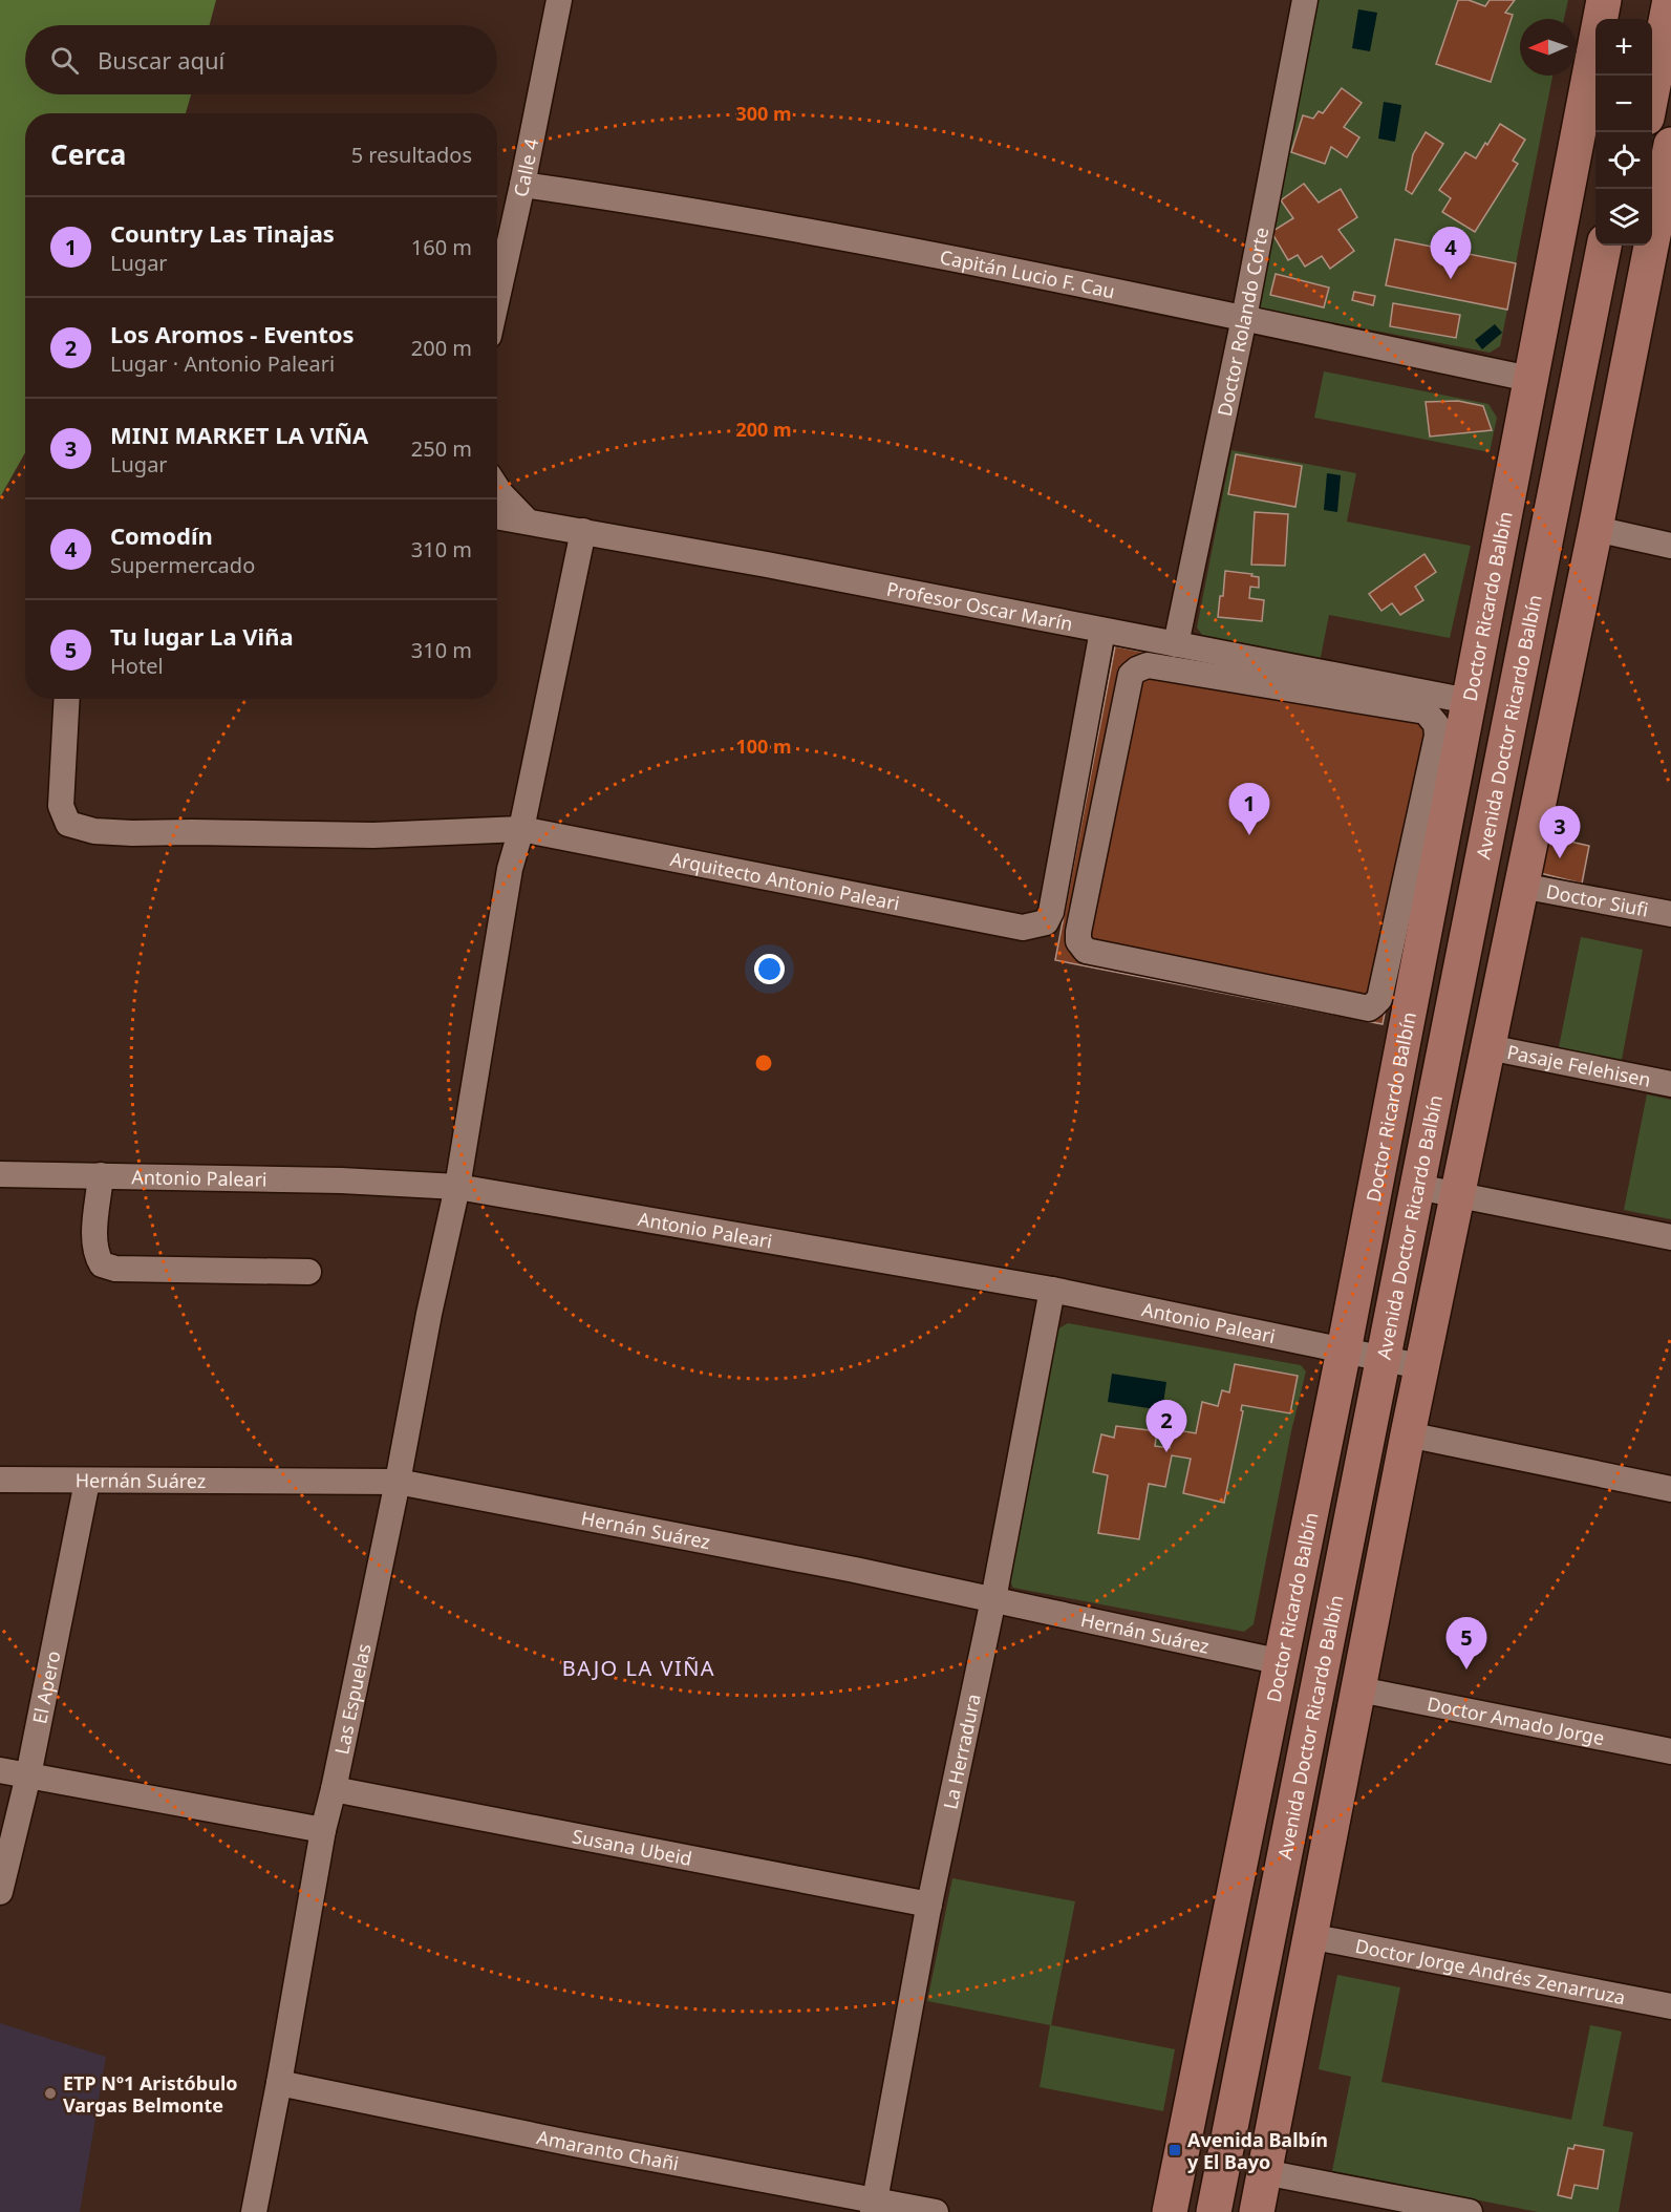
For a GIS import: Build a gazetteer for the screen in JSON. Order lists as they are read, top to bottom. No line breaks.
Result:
{"streets":{"street":["Calle 4","Capitán Lucio F. Cau","Doctor Rolando Corte","Doctor Ricardo Balbín","Profesor Oscar Marín","Avenida Doctor Ricardo Balbín","Arquitecto Antonio Paleari","Doctor Siufi","Pasaje Felehisen","Antonio Paleari","Hernán Suárez","El Apero","Las Espuelas","Doctor Amado Jorge","La Herradura","Susana Ubeid","Doctor Jorge Andrés Zenarruza","Amaranto Chañi"]},"crossings":[["Calle 4","Capitán Lucio F. Cau"],["Capitán Lucio F. Cau","Doctor Rolando Corte"],["Capitán Lucio F. Cau","Doctor Ricardo Balbín"],["Doctor Rolando Corte","Profesor Oscar Marín"],["Doctor Ricardo Balbín","Profesor Oscar Marín"],["Doctor Ricardo Balbín","Antonio Paleari"],["Doctor Ricardo Balbín","Hernán Suárez"],["Profesor Oscar Marín","Arquitecto Antonio Paleari"],["Profesor Oscar Marín","Las Espuelas"],["Avenida Doctor Ricardo Balbín","Antonio Paleari"],["Arquitecto Antonio Paleari","Las Espuelas"],["Antonio Paleari","Las Espuelas"],["Antonio Paleari","La Herradura"],["Hernán Suárez","El Apero"],["Hernán Suárez","Las Espuelas"],["Hernán Suárez","La Herradura"],["Las Espuelas","Susana Ubeid"],["Las Espuelas","Amaranto Chañi"],["La Herradura","Susana Ubeid"],["La Herradura","Amaranto Chañi"]],"districts":["BAJO LA VIÑA"],"places":{"other":["ETP Nº1 Aristóbulo Vargas Belmonte"],"transit":["Avenida Balbín y El Bayo"]},"north":"left","page":{"map_buttons":["+","−"],"search":"Buscar aquí","heading":["Cerca","5 resultados"],"list":[{"mark":"1","name":"Country Las Tinajas","note":"Lugar","value":"160 m"},{"mark":"2","name":"Los Aromos - Eventos","note":"Lugar · Antonio Paleari","value":"200 m"},{"mark":"3","name":"MINI MARKET LA VIÑA","note":"Lugar","value":"250 m"},{"mark":"4","name":"Comodín","note":"Supermercado","value":"310 m"},{"mark":"5","name":"Tu lugar La Viña","note":"Hotel","value":"310 m"}],"pins":["4","1","3","2","5"]},"rings":["300 m","200 m","100 m"]}
